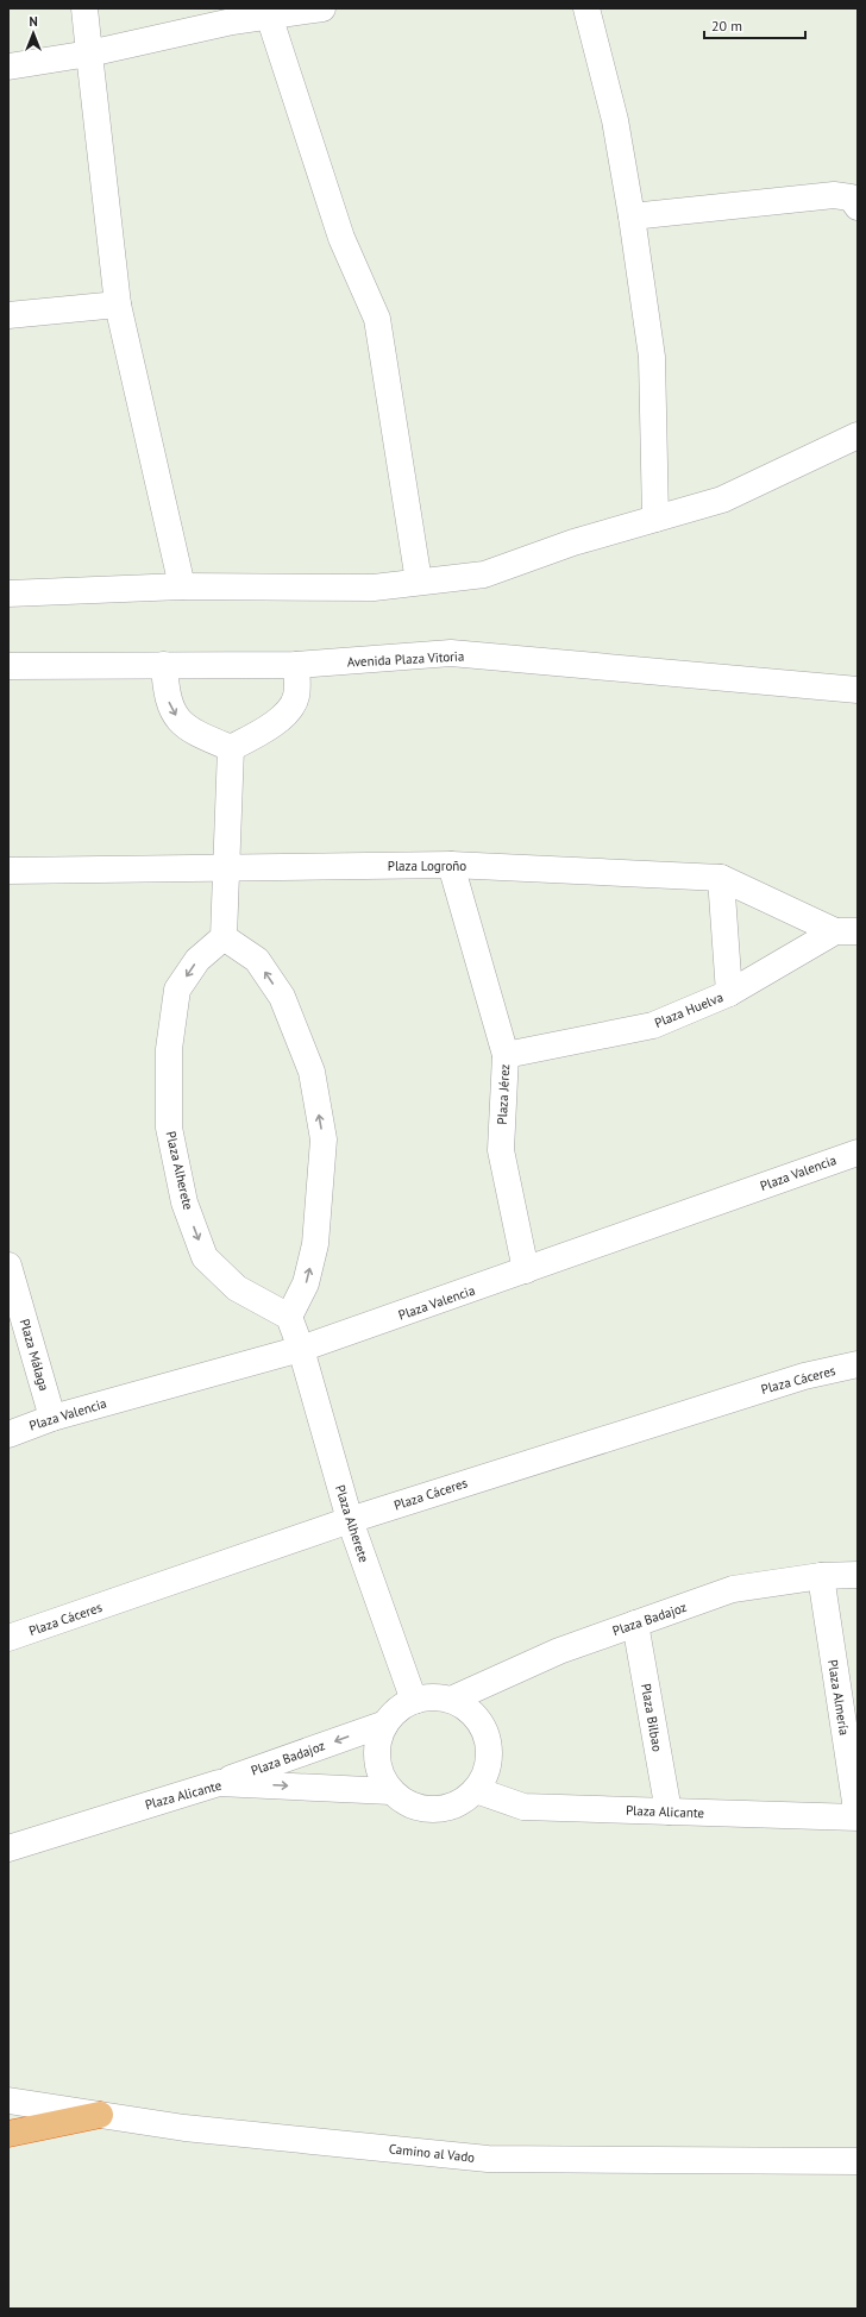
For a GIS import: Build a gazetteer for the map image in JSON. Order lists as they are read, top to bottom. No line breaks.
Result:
{"streets":{"street":["Avenida Plaza Vitoria","Plaza Logroño","Plaza Huelva","Plaza Jérez","Plaza Alherete","Plaza Valencia","Plaza Málaga","Plaza Cáceres","Plaza Badajoz","Plaza Almería","Plaza Bilbao","Plaza Alicante","Camino al Vado"]},"crossings":[["Plaza Logroño","Plaza Huelva"],["Plaza Logroño","Plaza Jérez"],["Plaza Huelva","Plaza Jérez"],["Plaza Jérez","Plaza Valencia"],["Plaza Alherete","Plaza Valencia"],["Plaza Alherete","Plaza Cáceres"],["Plaza Alherete","Plaza Badajoz"],["Plaza Alherete","Plaza Alicante"],["Plaza Valencia","Plaza Málaga"],["Plaza Badajoz","Plaza Almería"],["Plaza Badajoz","Plaza Bilbao"],["Plaza Badajoz","Plaza Alicante"],["Plaza Almería","Plaza Alicante"],["Plaza Bilbao","Plaza Alicante"]],"scale_bar":"20 m","north":"top"}
